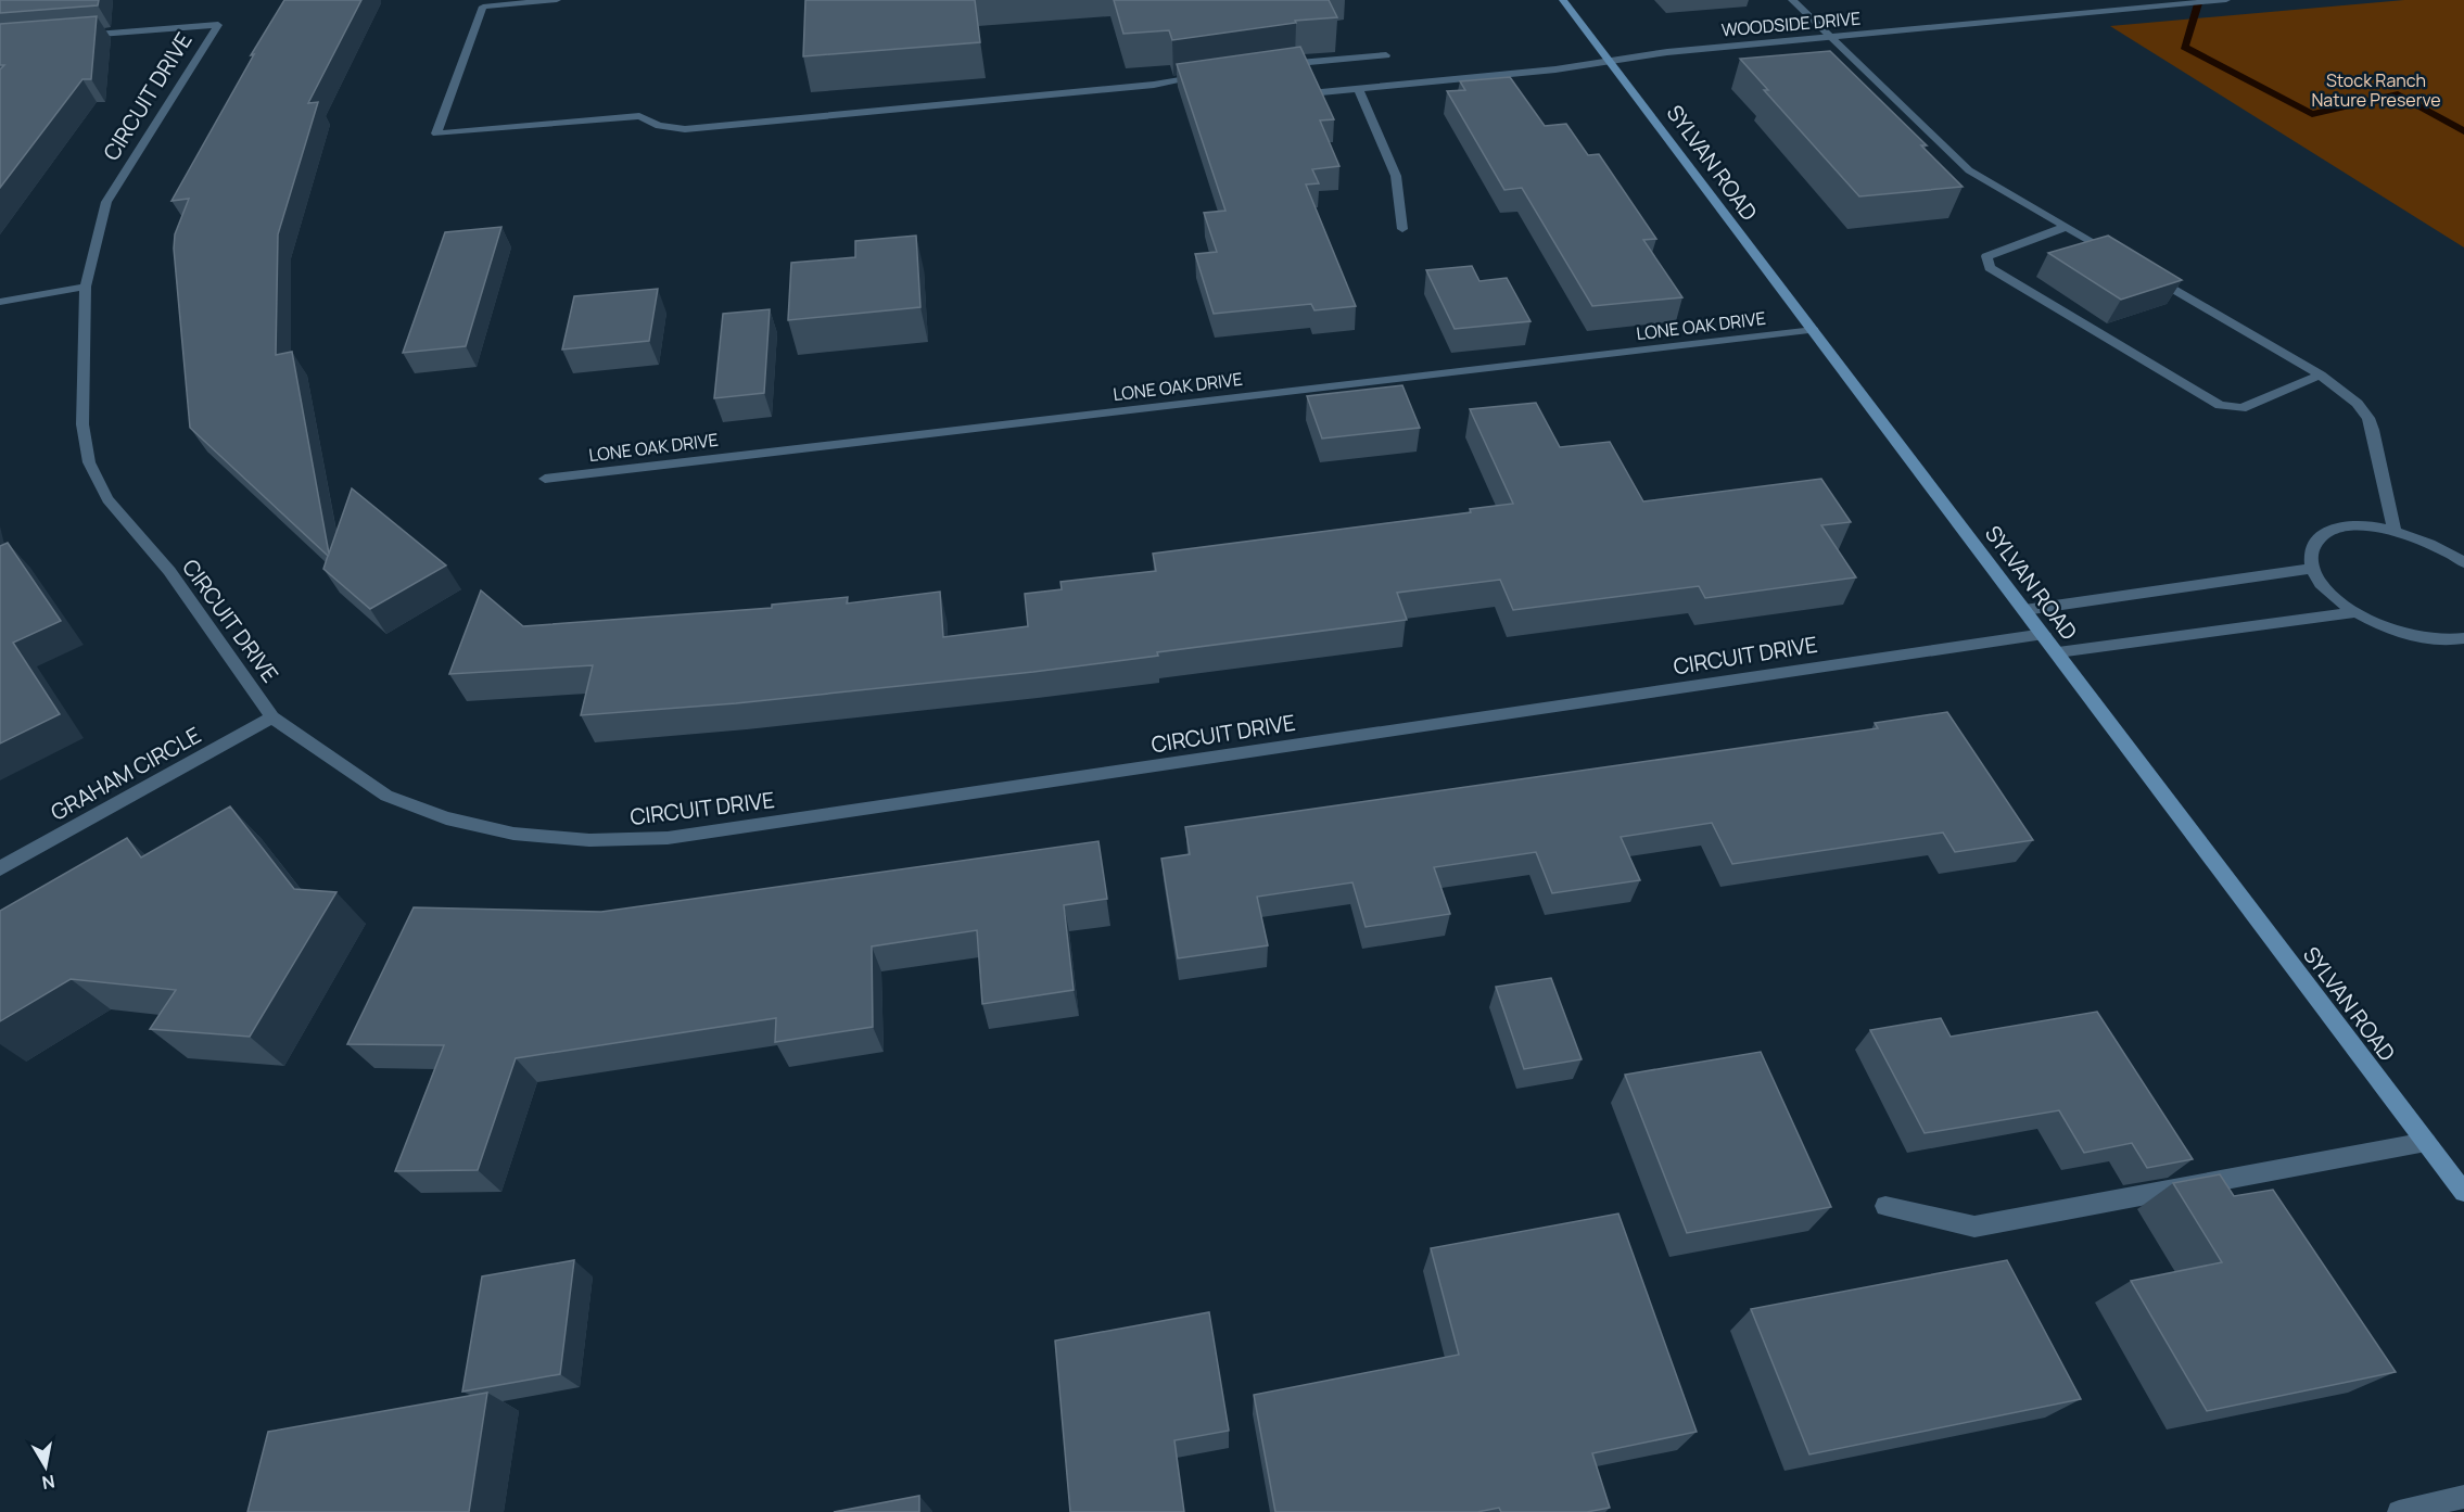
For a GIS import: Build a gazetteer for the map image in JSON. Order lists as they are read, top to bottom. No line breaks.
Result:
{"streets":{"main road":["SYLVAN ROAD"],"street":["WOODSIDE DRIVE","CIRCUIT DRIVE","LONE OAK DRIVE","GRAHAM CIRCLE"]},"crossings":[["WOODSIDE DRIVE","SYLVAN ROAD"],["CIRCUIT DRIVE","SYLVAN ROAD"],["CIRCUIT DRIVE","GRAHAM CIRCLE"],["SYLVAN ROAD","LONE OAK DRIVE"]],"parks":["Stock Ranch Nature Preserve"],"north":"bottom"}
